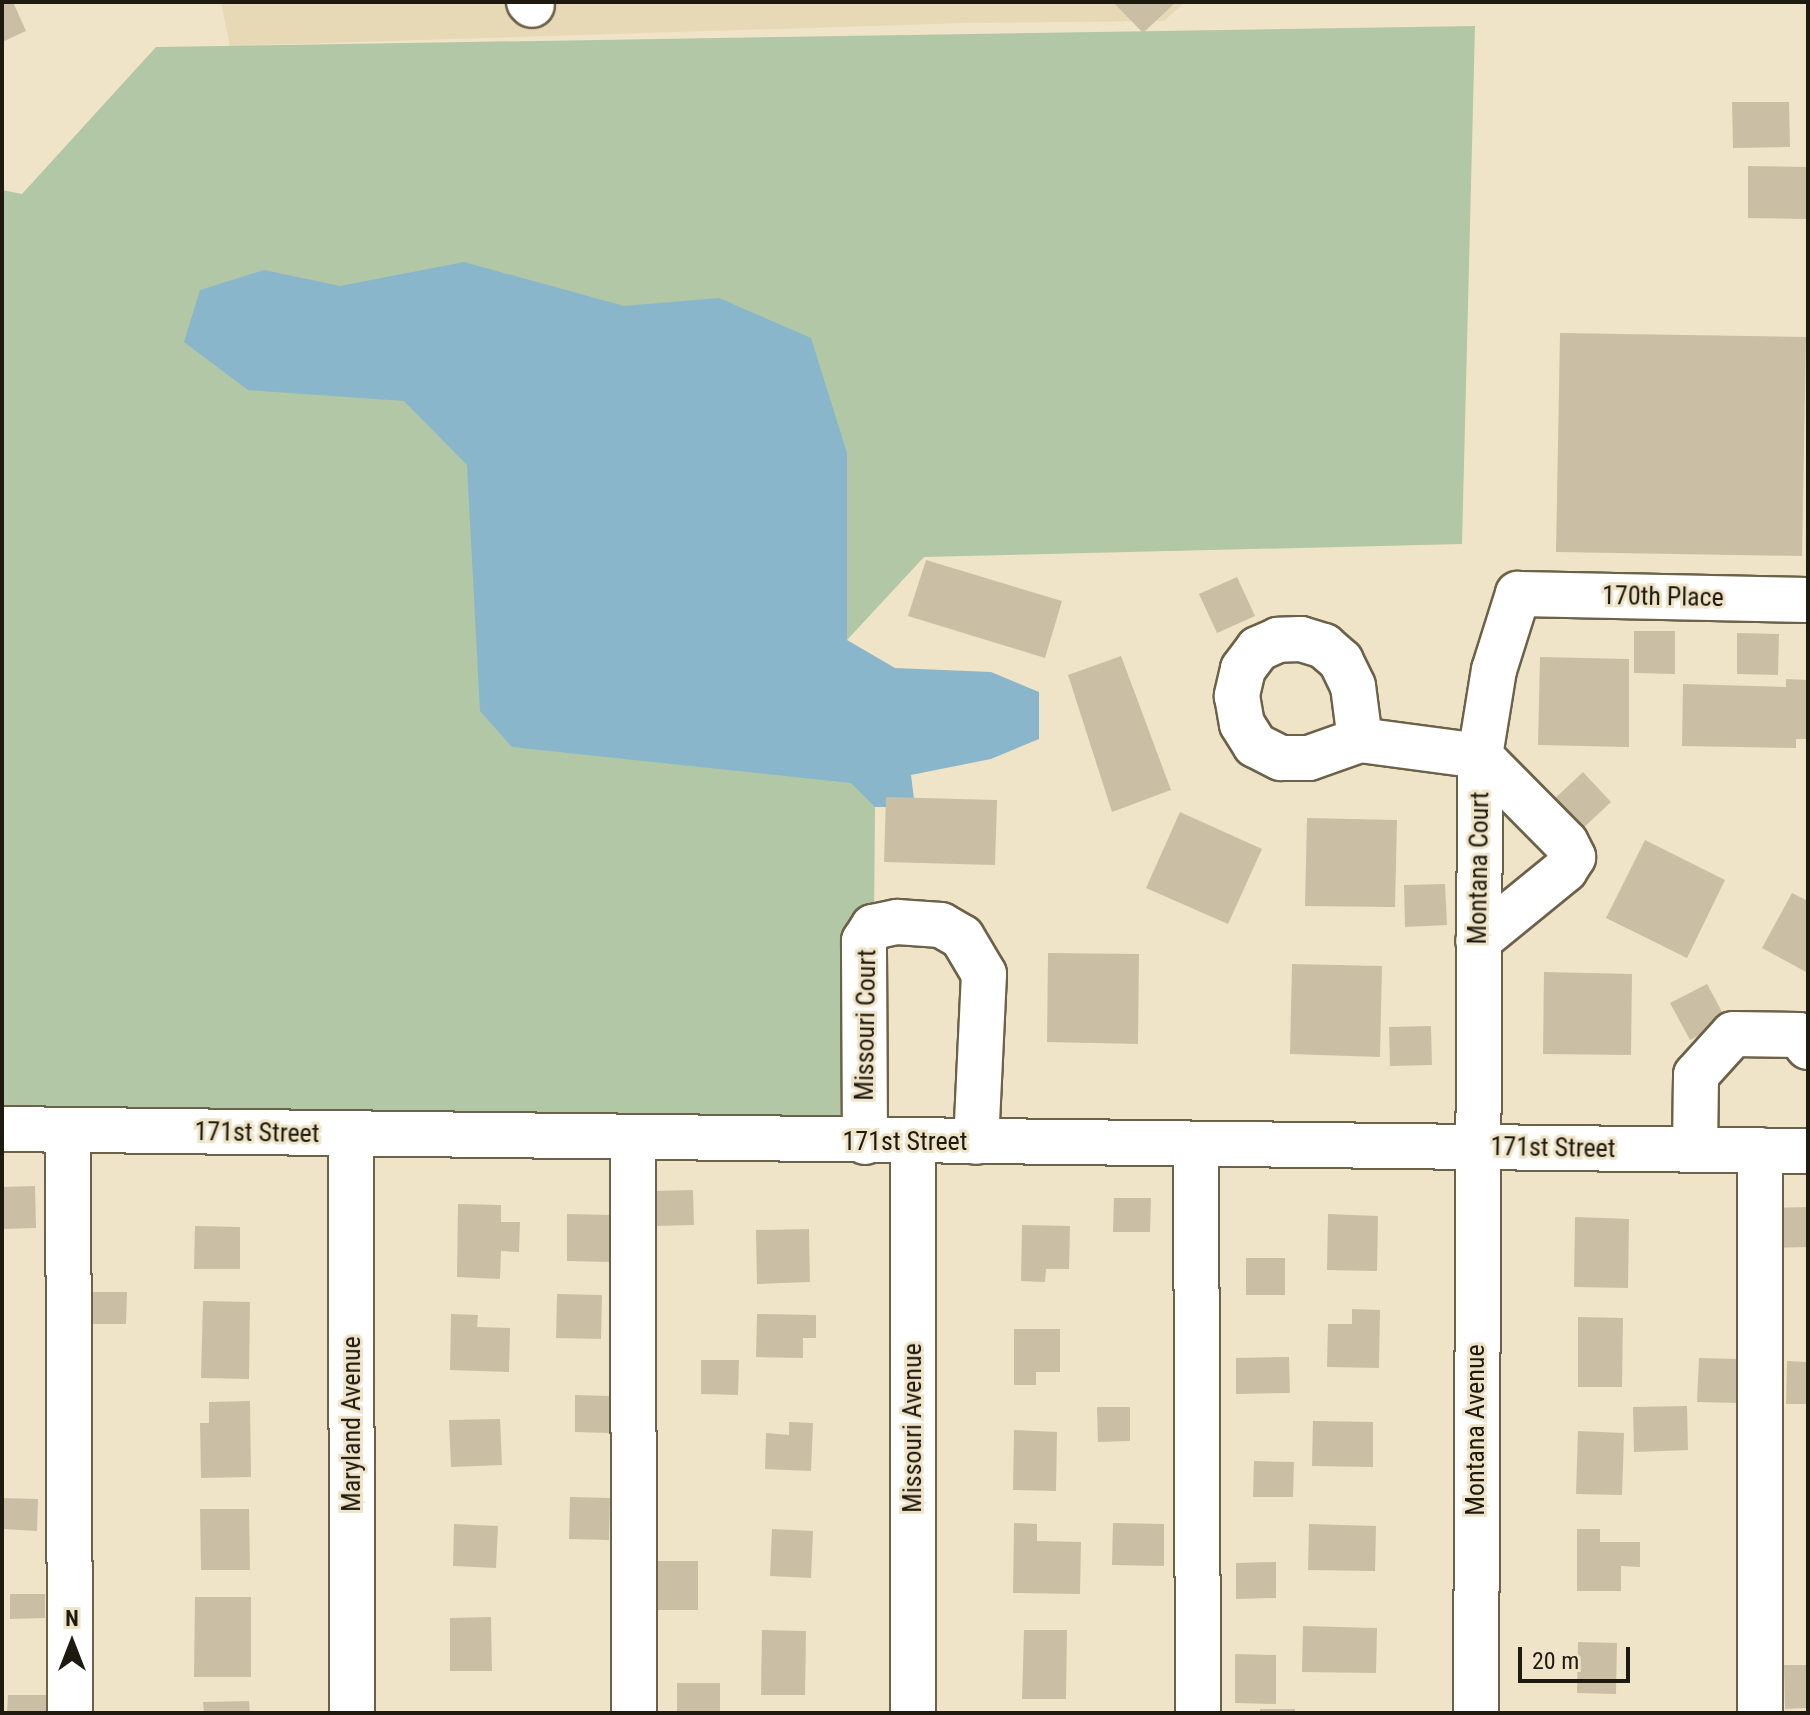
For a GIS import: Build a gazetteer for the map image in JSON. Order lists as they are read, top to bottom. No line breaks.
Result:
{"streets":{"street":["170th Place","Montana Court","Missouri Court","171st Street","Maryland Avenue","Missouri Avenue","Montana Avenue"]},"crossings":[["170th Place","Montana Court"],["Montana Court","171st Street"],["Montana Court","Montana Avenue"],["Missouri Court","171st Street"],["171st Street","Maryland Avenue"],["171st Street","Missouri Avenue"],["171st Street","Montana Avenue"]],"scale_bar":"20 m","north":"top"}
